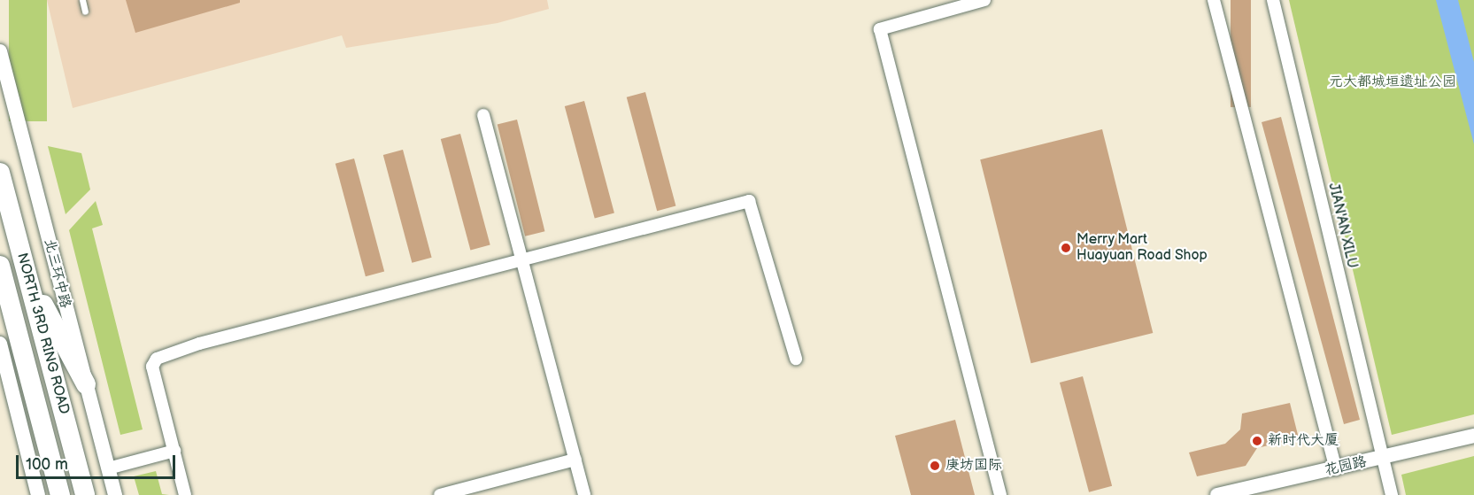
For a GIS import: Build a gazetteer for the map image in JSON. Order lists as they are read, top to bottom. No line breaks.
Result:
{"streets":{"highway":["NORTH 3RD RING ROAD"],"street":["JIAN'AN XILU","北三环中路","花园路"]},"crossings":[["JIAN'AN XILU","花园路"]],"parks":["元大都城垣遗址公园"],"places":["Merry Mart Huayuan Road Shop","新时代大厦","庚坊国际"],"scale_bar":"100 m"}
